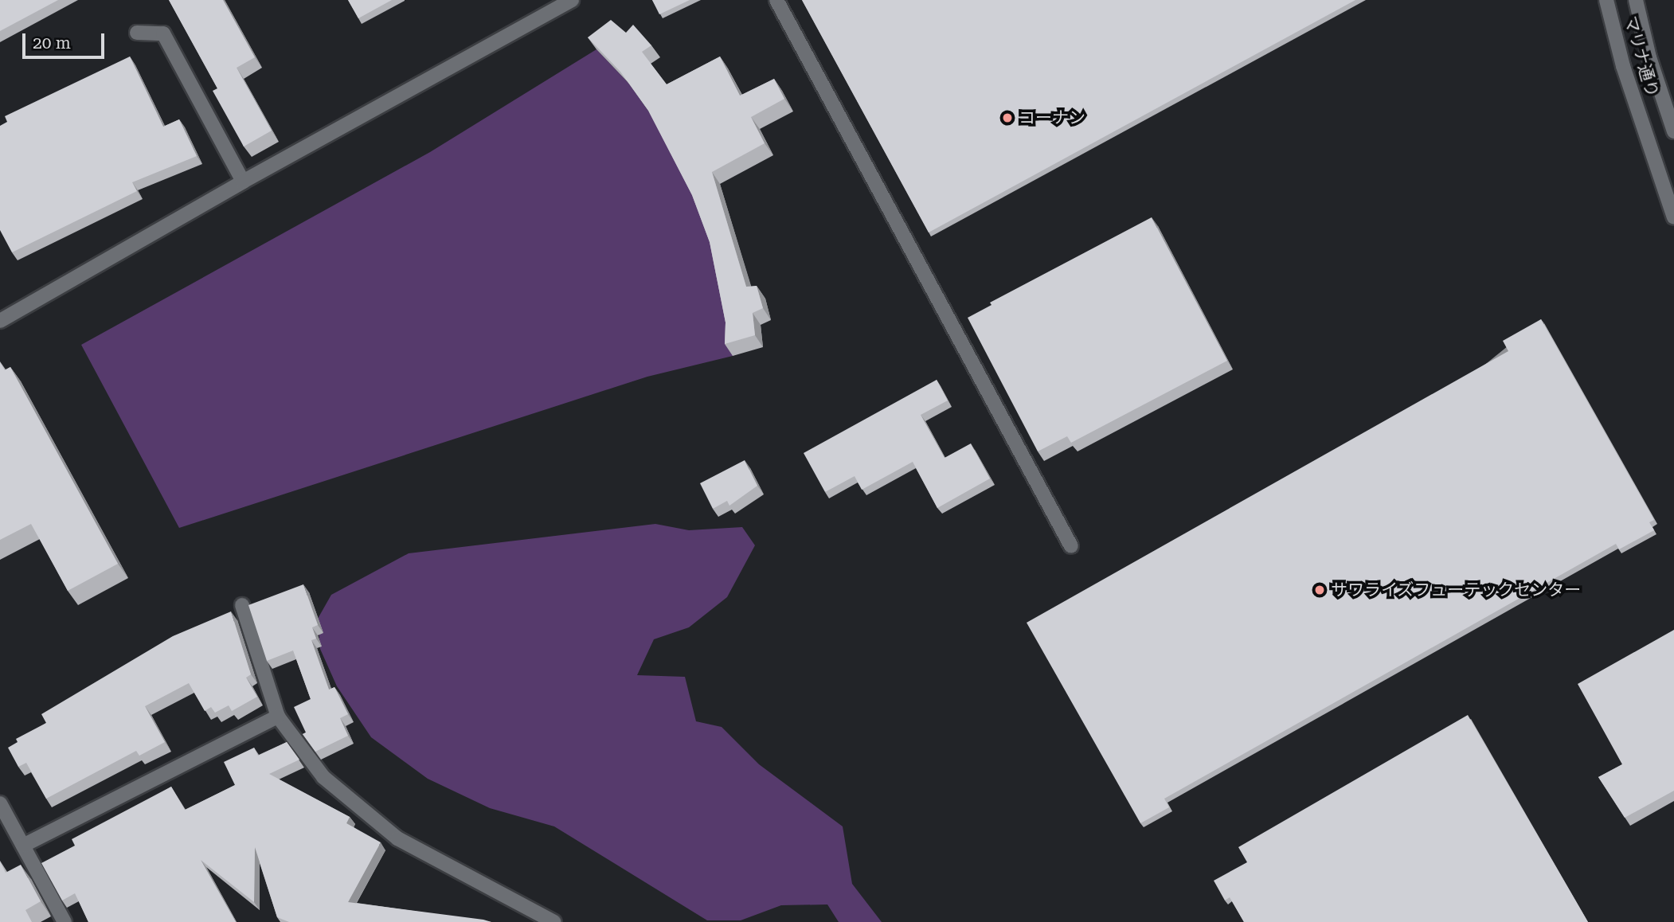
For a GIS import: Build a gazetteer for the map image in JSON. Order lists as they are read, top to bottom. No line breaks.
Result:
{"streets":{"street":["マリナ通り"]},"places":["コーナン","サワライズフューテックセンター"],"scale_bar":"20 m"}
